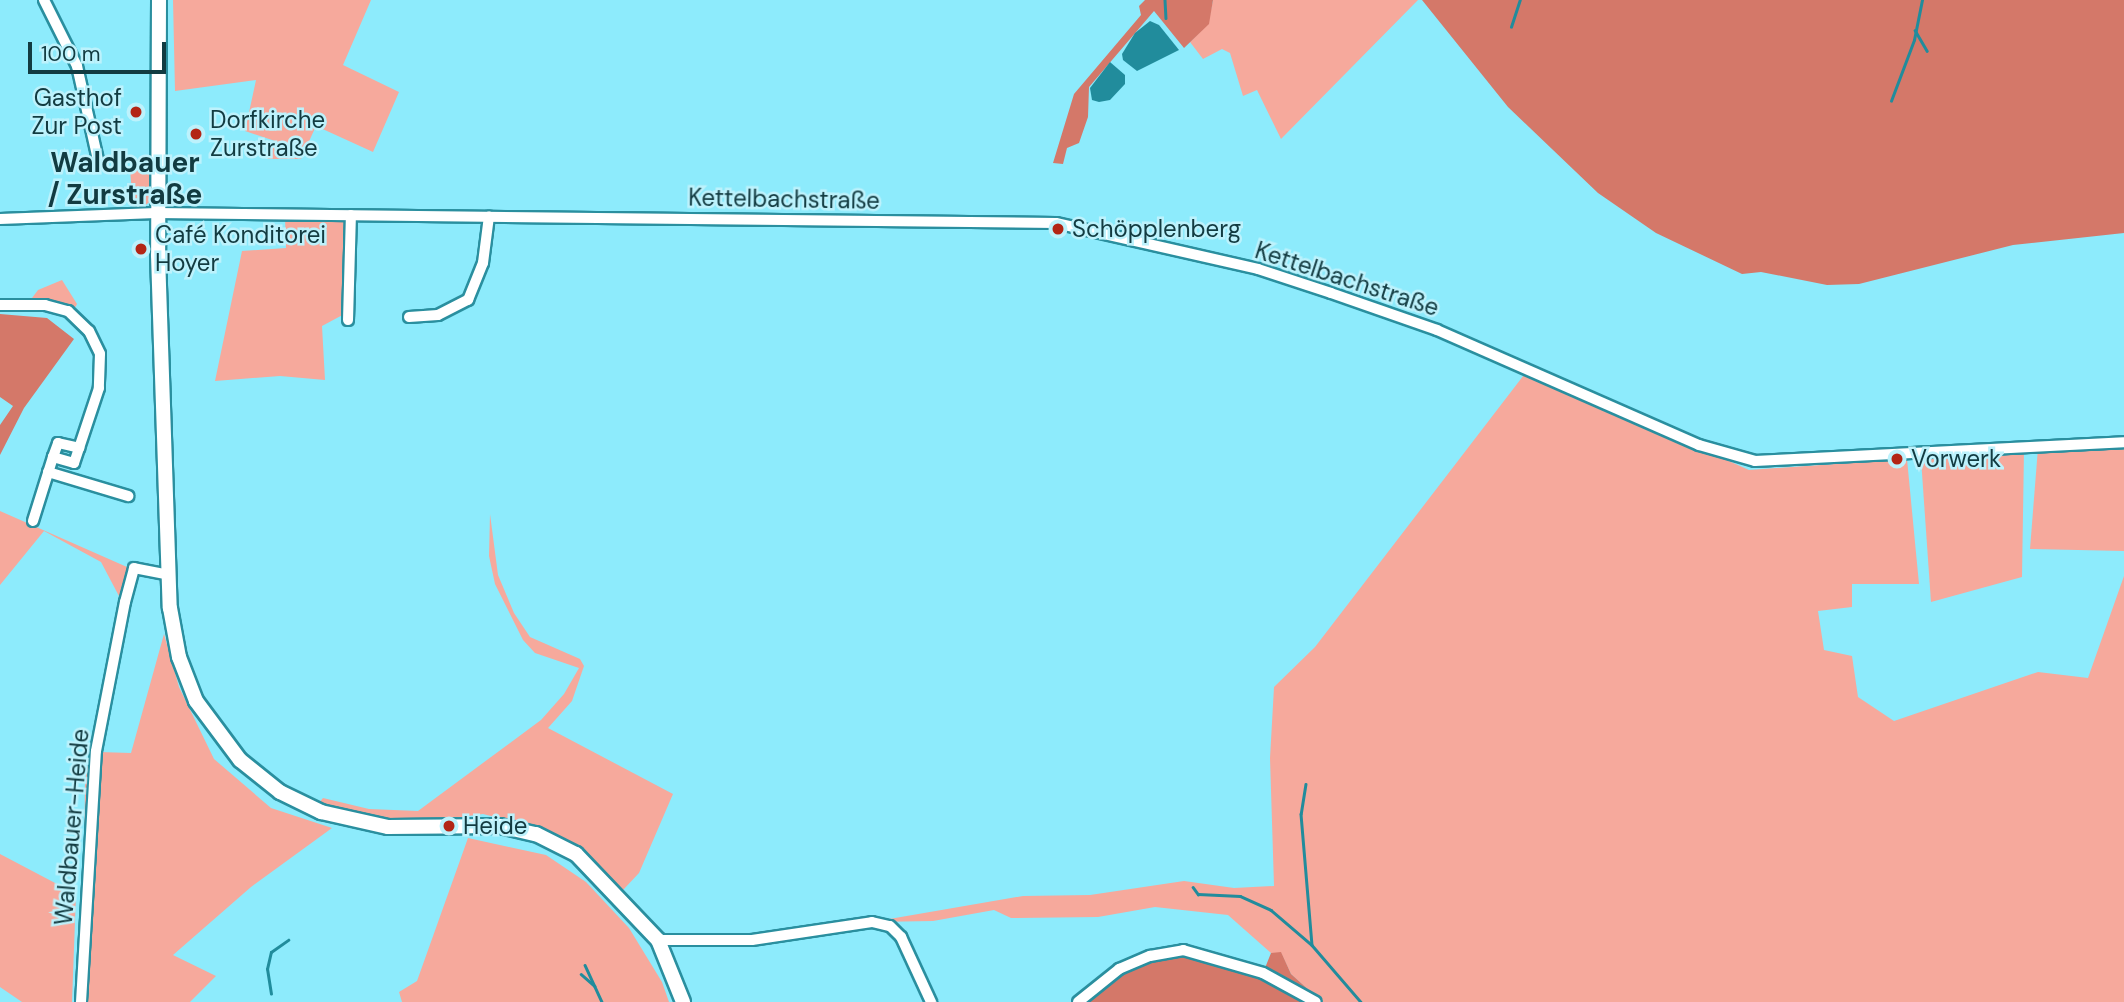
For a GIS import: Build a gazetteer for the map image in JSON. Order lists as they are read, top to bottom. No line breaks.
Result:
{"streets":{"street":["Kettelbachstraße","Waldbauer-Heide"]},"districts":["Waldbauer / Zurstraße"],"places":["Gasthof Zur Post","Dorfkirche Zurstraße","Schöpplenberg","Café Konditorei Hoyer","Vorwerk","Heide"],"scale_bar":"100 m"}
